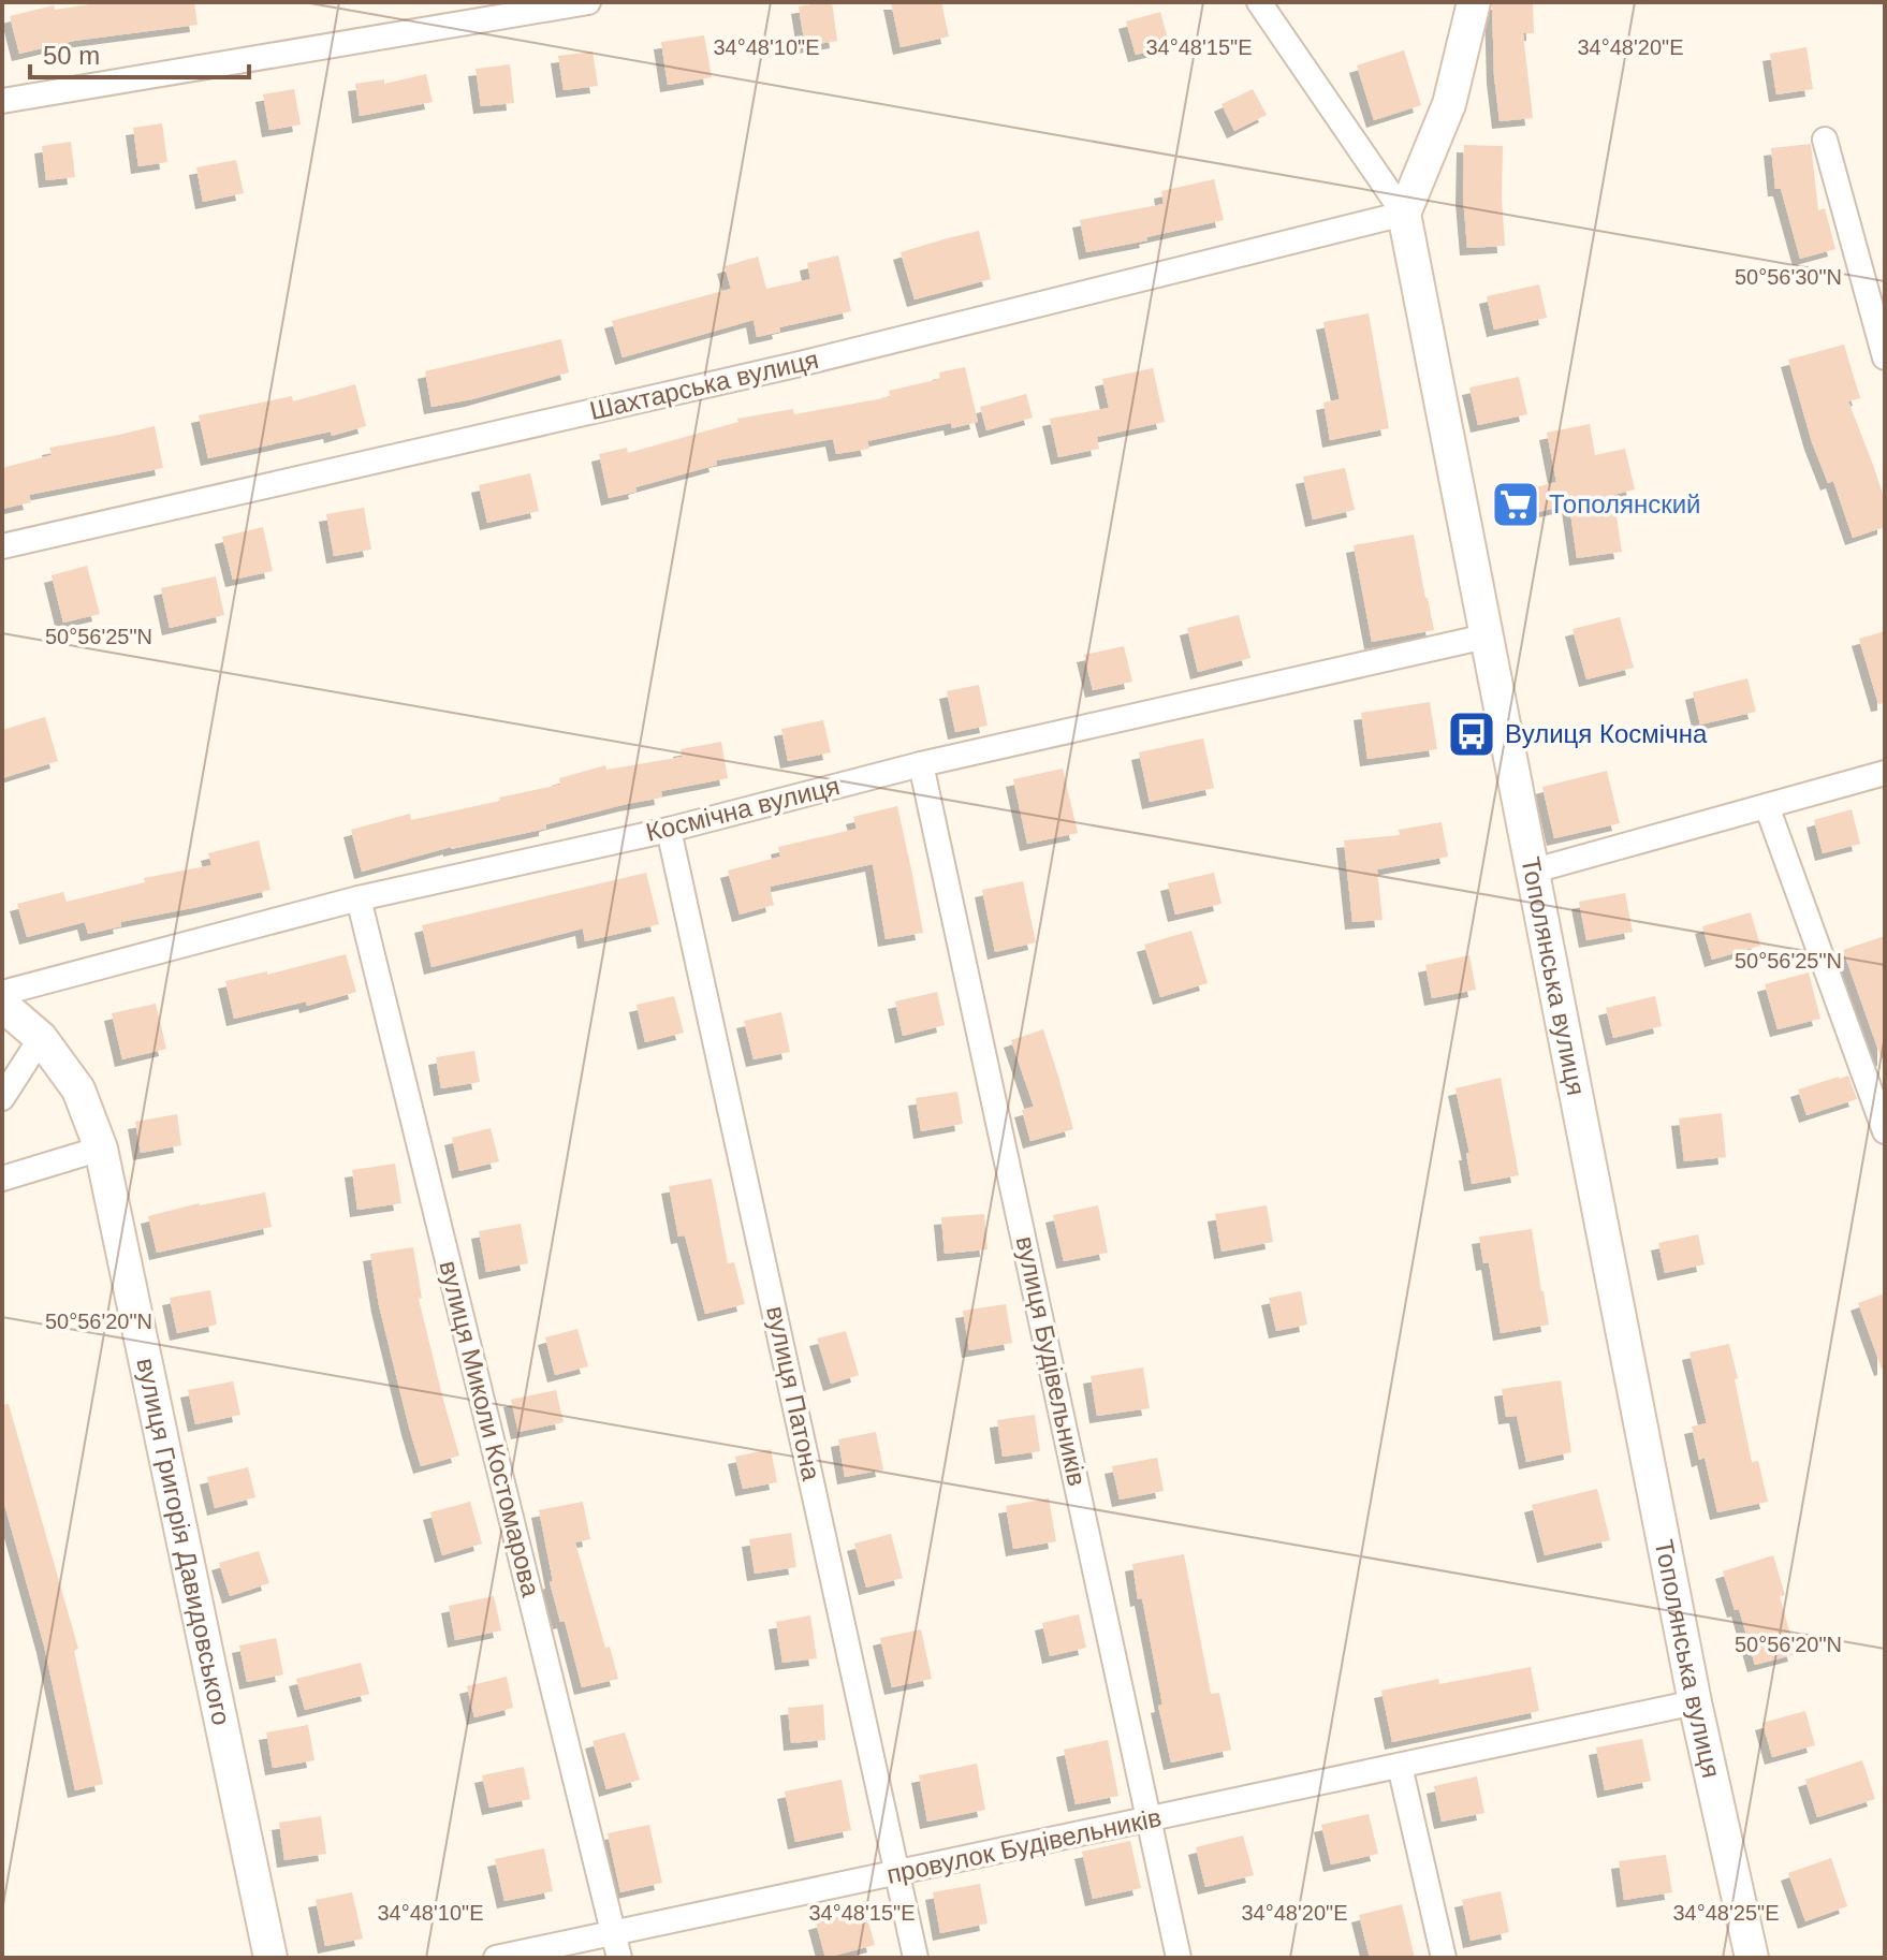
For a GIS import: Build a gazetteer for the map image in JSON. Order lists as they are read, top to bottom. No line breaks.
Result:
{"streets":{"street":["Шахтарська вулиця","Космічна вулиця","Тополянська вулиця","вулиця Будівельників","вулиця Патона","вулиця Миколи Костомарова","вулиця Григорія Давидовського","провулок Будівельників"]},"crossings":[["Шахтарська вулиця","Тополянська вулиця"],["Космічна вулиця","Тополянська вулиця"],["Космічна вулиця","вулиця Будівельників"],["Космічна вулиця","вулиця Патона"],["Космічна вулиця","вулиця Миколи Костомарова"],["Тополянська вулиця","провулок Будівельників"],["вулиця Будівельників","провулок Будівельників"],["вулиця Патона","провулок Будівельників"],["вулиця Миколи Костомарова","провулок Будівельників"]],"places":{"supermarket":["Тополянский"],"bus stop":["Вулиця Космічна"]},"scale_bar":"50 m","coordinates":["34°48'10\"E","34°48'15\"E","34°48'20\"E","50°56'30\"N","50°56'25\"N","50°56'20\"N","34°48'25\"E"]}
